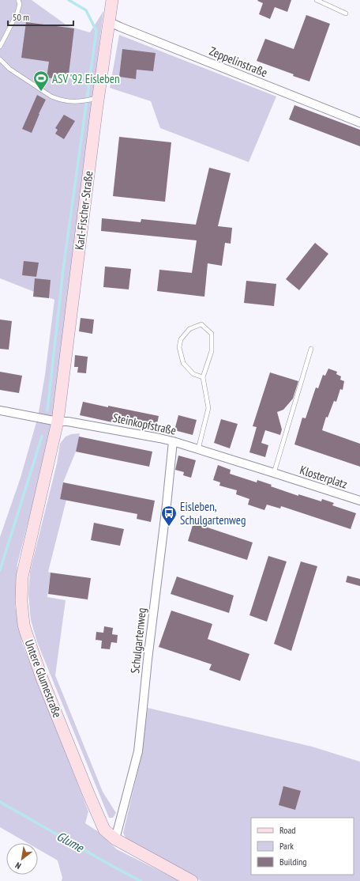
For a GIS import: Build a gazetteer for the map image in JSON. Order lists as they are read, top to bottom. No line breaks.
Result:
{"streets":{"street":["Zeppelinstraße","Karl-Fischer-Straße","Steinkopfstraße","Klosterplatz","Schulgartenweg","Untere Glumestraße"]},"crossings":[["Zeppelinstraße","Karl-Fischer-Straße"],["Karl-Fischer-Straße","Steinkopfstraße"],["Karl-Fischer-Straße","Untere Glumestraße"],["Steinkopfstraße","Klosterplatz"],["Steinkopfstraße","Schulgartenweg"],["Steinkopfstraße","Untere Glumestraße"],["Schulgartenweg","Untere Glumestraße"]],"water":["Glume"],"places":{"sports":["ASV '92 Eisleben"],"bus stop":["Eisleben, Schulgartenweg"]},"legend":["Road","Park","Building"],"scale_bar":"50 m","north":"bottom left"}
